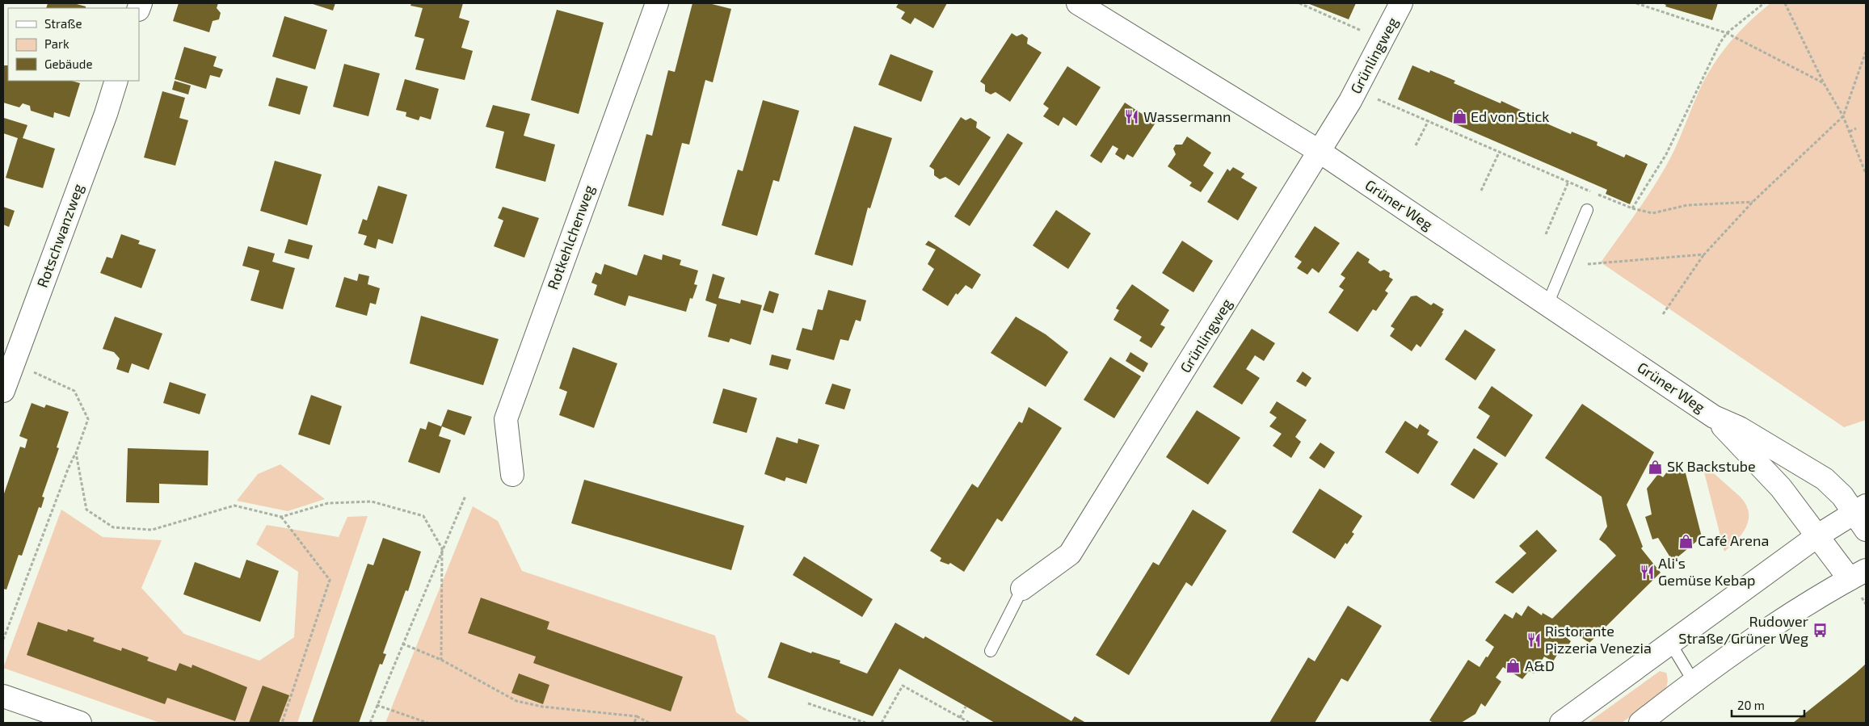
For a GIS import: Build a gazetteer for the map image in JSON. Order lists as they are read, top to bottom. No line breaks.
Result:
{"streets":{"street":["Grünlingweg","Grüner Weg","Rotschwanzweg","Rotkehlchenweg"]},"crossings":[["Grünlingweg","Grüner Weg"]],"places":{"restaurant":["Wassermann","Ali‘s Gemüse Kebap","Ristorante Pizzeria Venezia"],"shop":["Ed von Stick","SK Backstube","Café Arena","A&D"],"bus stop":["Rudower Straße/Grüner Weg"]},"legend":["Straße","Park","Gebäude"],"scale_bar":"20 m"}
